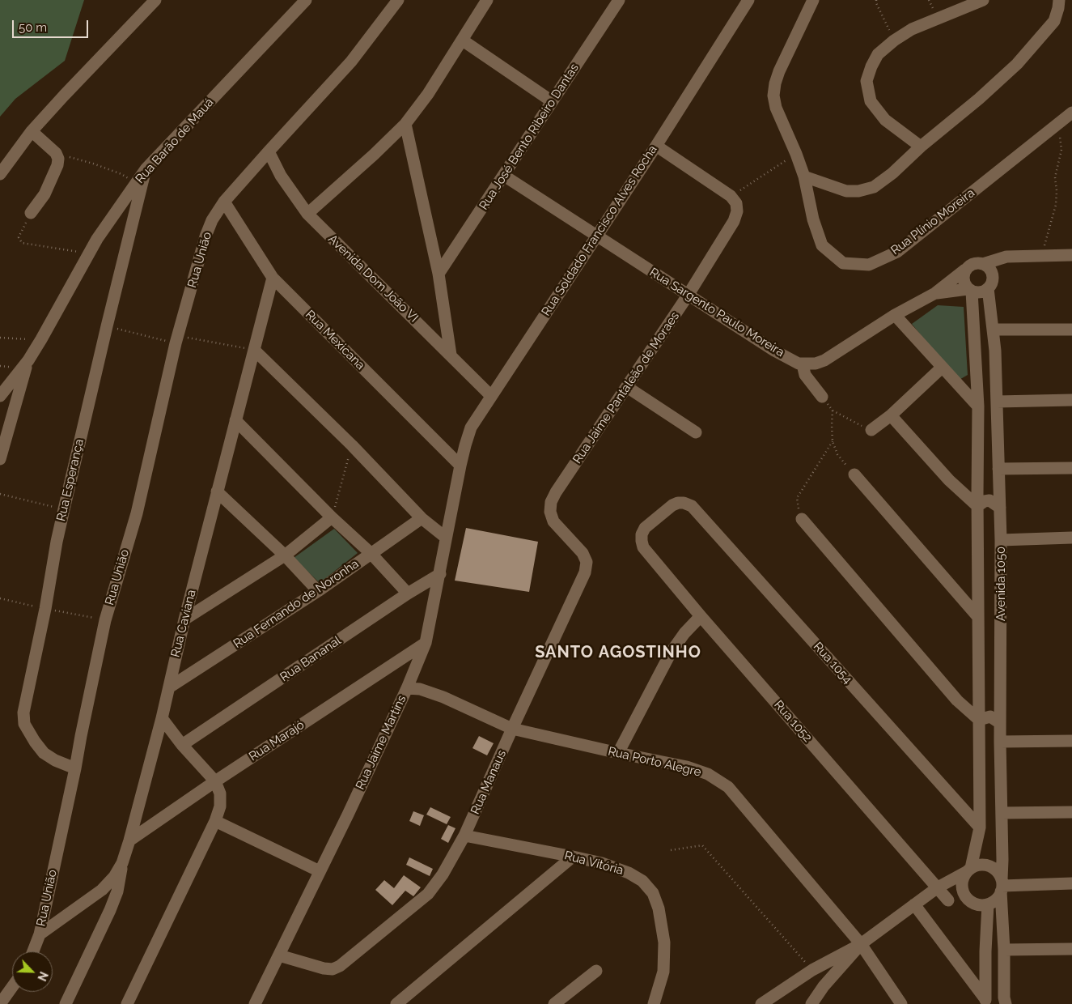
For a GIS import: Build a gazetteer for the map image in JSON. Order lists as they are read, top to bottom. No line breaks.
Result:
{"streets":{"street":["Rua José Bento Ribeiro Dantas","Rua Barão de Mauá","Rua Plínio Moreira","Rua Soldado Francisco Alves Rocha","Rua União","Avenida Dom João VI","Rua Sargento Paulo Moreira","Rua Mexicana","Rua Jaime Pantaleão de Moraes","Rua Esperança","Avenida 1050","Rua Fernando de Noronha","Rua Caviana","Rua Bananal","Rua 1054","Rua 1052","Rua Marajó","Rua Jaime Martins","Rua Porto Alegre","Rua Manaus","Rua Vitória"]},"crossings":[["Rua José Bento Ribeiro Dantas","Rua Sargento Paulo Moreira"],["Rua Barão de Mauá","Rua Esperança"],["Rua Soldado Francisco Alves Rocha","Avenida Dom João VI"],["Rua Soldado Francisco Alves Rocha","Rua Sargento Paulo Moreira"],["Rua Soldado Francisco Alves Rocha","Rua Mexicana"],["Rua Soldado Francisco Alves Rocha","Rua Jaime Martins"],["Rua União","Avenida Dom João VI"],["Rua União","Rua Mexicana"],["Rua União","Rua Esperança"],["Rua União","Rua Caviana"],["Rua Sargento Paulo Moreira","Rua Jaime Pantaleão de Moraes"],["Rua Mexicana","Rua Caviana"],["Rua Mexicana","Rua Jaime Martins"],["Rua Jaime Pantaleão de Moraes","Rua Manaus"],["Avenida 1050","Rua 1054"],["Rua Fernando de Noronha","Rua Caviana"],["Rua Caviana","Rua Marajó"],["Rua Bananal","Rua Jaime Martins"],["Rua 1054","Rua 1052"],["Rua Marajó","Rua Jaime Martins"],["Rua Jaime Martins","Rua Porto Alegre"],["Rua Jaime Martins","Rua Manaus"],["Rua Porto Alegre","Rua Manaus"],["Rua Manaus","Rua Vitória"]],"districts":["SANTO AGOSTINHO"],"scale_bar":"50 m","north":"bottom right"}
